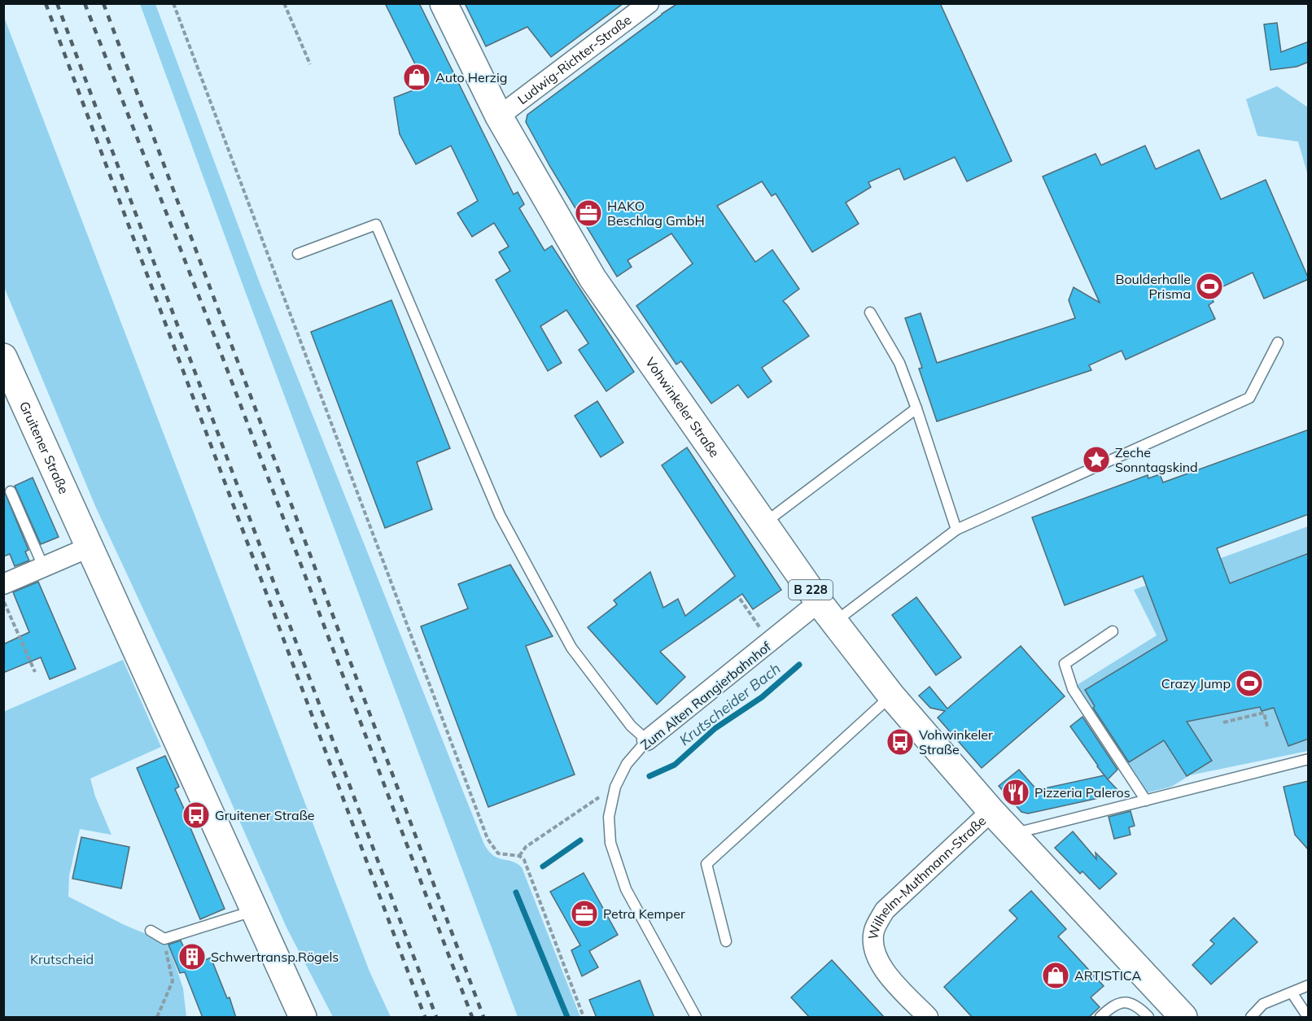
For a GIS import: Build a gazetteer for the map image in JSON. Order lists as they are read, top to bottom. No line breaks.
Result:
{"streets":{"main road":["Vohwinkeler Straße","Gruitener Straße","B 228"],"street":["Ludwig-Richter-Straße","Zum Alten Rangierbahnhof","Wilhelm-Muthmann-Straße"]},"crossings":[["Ludwig-Richter-Straße","Vohwinkeler Straße"],["Vohwinkeler Straße","Zum Alten Rangierbahnhof"],["Vohwinkeler Straße","Wilhelm-Muthmann-Straße"]],"water":["Krutscheider Bach"],"parks":["Krutscheid"],"places":{"shop":["Auto Herzig","ARTISTICA"],"office":["HAKO Beschlag GmbH","Petra Kemper"],"sports":["Boulderhalle Prisma","Crazy Jump"],"place":["Zeche Sonntagskind"],"bus stop":["Vohwinkeler Straße","Gruitener Straße"],"restaurant":["Pizzeria Paleros"],"building":["Schwertransp.Rögels"]}}
